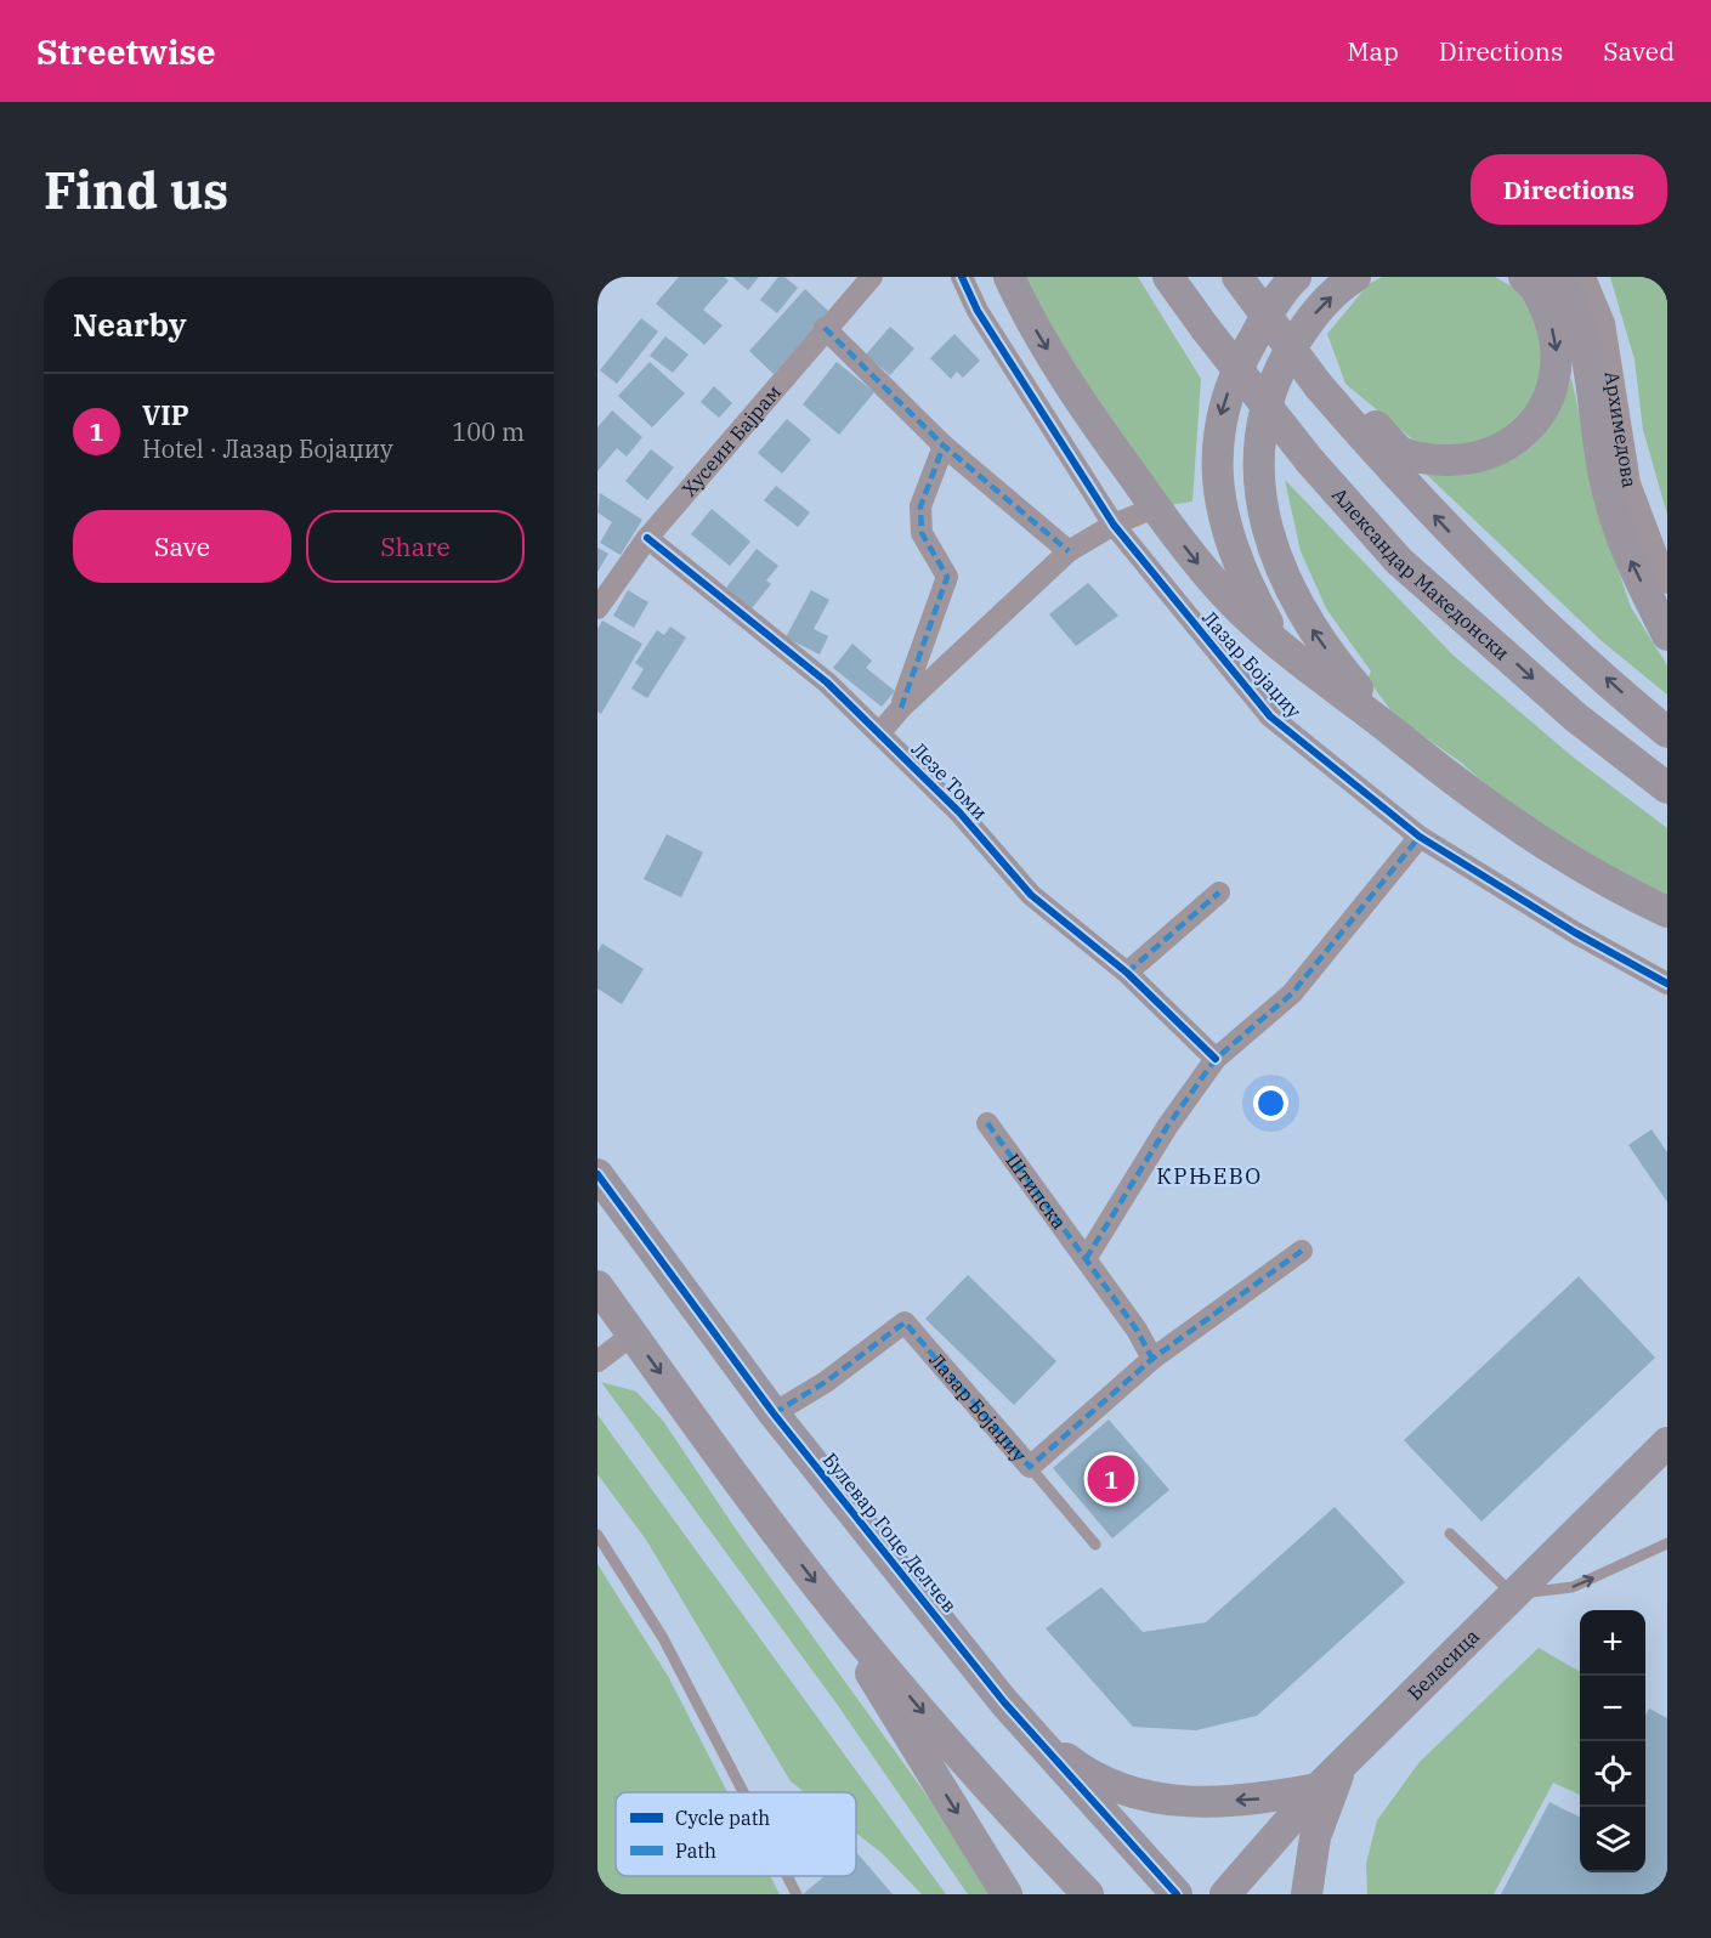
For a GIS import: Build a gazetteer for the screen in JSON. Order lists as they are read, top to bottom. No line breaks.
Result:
{"streets":{"street":["Архимедова","Хусеин Бајрам","Александар Македонски","Лазар Бојаџиу","Лезе Томи","Штипска","Булевар Гоце Делчев","Беласица"]},"crossings":[["Хусеин Бајрам","Лезе Томи"],["Лазар Бојаџиу","Булевар Гоце Делчев"]],"districts":["КРЊЕВО"],"legend":["Cycle path","Path"],"page":{"header":"Streetwise","nav":["Map","Directions","Saved"],"buttons":["Directions",["Save","Share"]],"title":"Find us","heading":"Nearby","list":[{"mark":"1","name":"VIP","note":"Hotel · Лазар Бојаџиу","value":"100 m"}],"pins":"1","map_buttons":["+","−"]}}
